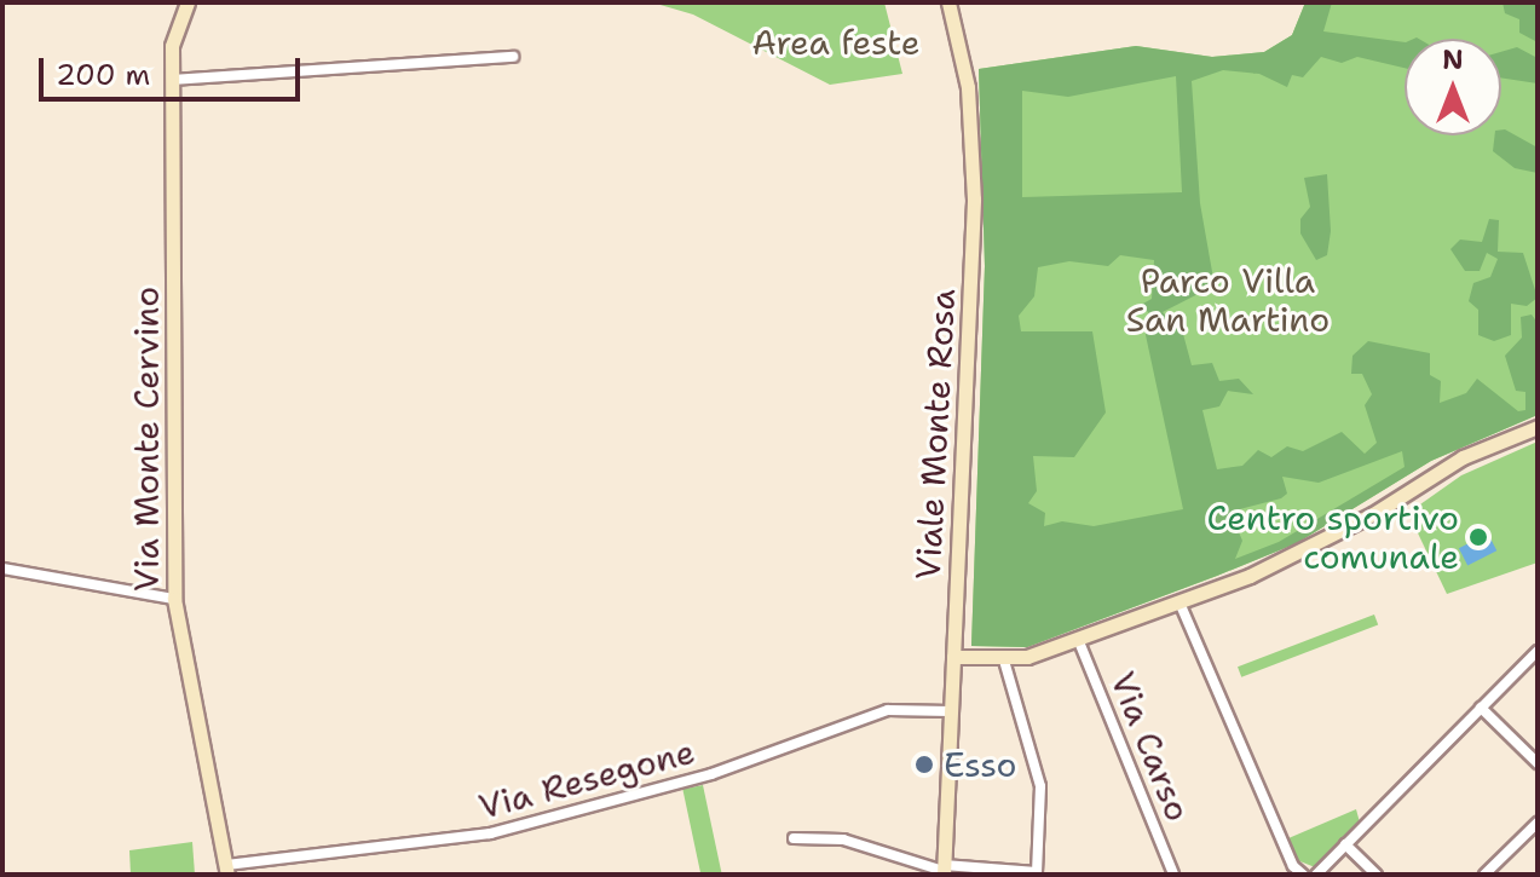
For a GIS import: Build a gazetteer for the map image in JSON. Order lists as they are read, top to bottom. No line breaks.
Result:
{"streets":{"street":["Viale Monte Rosa","Via Monte Cervino","Via Carso","Via Resegone"]},"crossings":[["Viale Monte Rosa","Via Resegone"],["Via Monte Cervino","Via Resegone"]],"parks":["Area feste","Parco Villa San Martino"],"places":["Centro sportivo comunale","Esso"],"scale_bar":"200 m","north":"top"}
